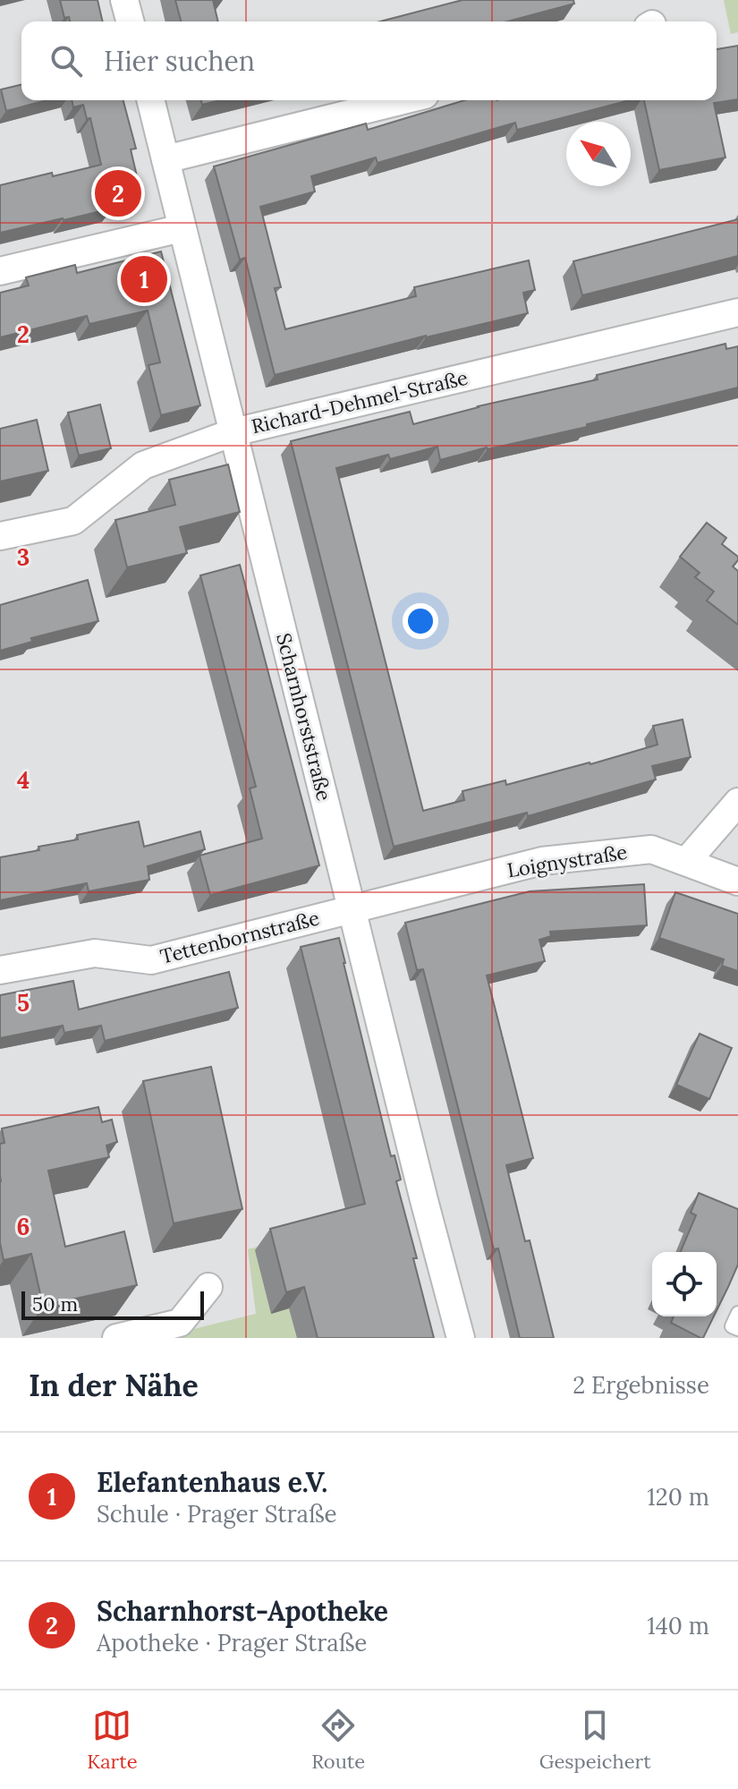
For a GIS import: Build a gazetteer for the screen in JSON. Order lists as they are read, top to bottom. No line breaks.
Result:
{"streets":{"street":["Richard-Dehmel-Straße","Scharnhorststraße","Loignystraße","Tettenbornstraße"]},"crossings":[["Richard-Dehmel-Straße","Scharnhorststraße"],["Scharnhorststraße","Loignystraße"],["Scharnhorststraße","Tettenbornstraße"],["Loignystraße","Tettenbornstraße"]],"scale_bar":"50 m","north":"top left","page":{"search":"Hier suchen","pins":["2","1"],"scale":"50 m","heading":["In der Nähe","2 Ergebnisse"],"list":[{"mark":"1","name":"Elefantenhaus e.V.","note":"Schule · Prager Straße","value":"120 m"},{"mark":"2","name":"Scharnhorst-Apotheke","note":"Apotheke · Prager Straße","value":"140 m"}],"nav":["Karte","Route","Gespeichert"]},"grid":{"rows":["2","3","4","5","6"]}}
